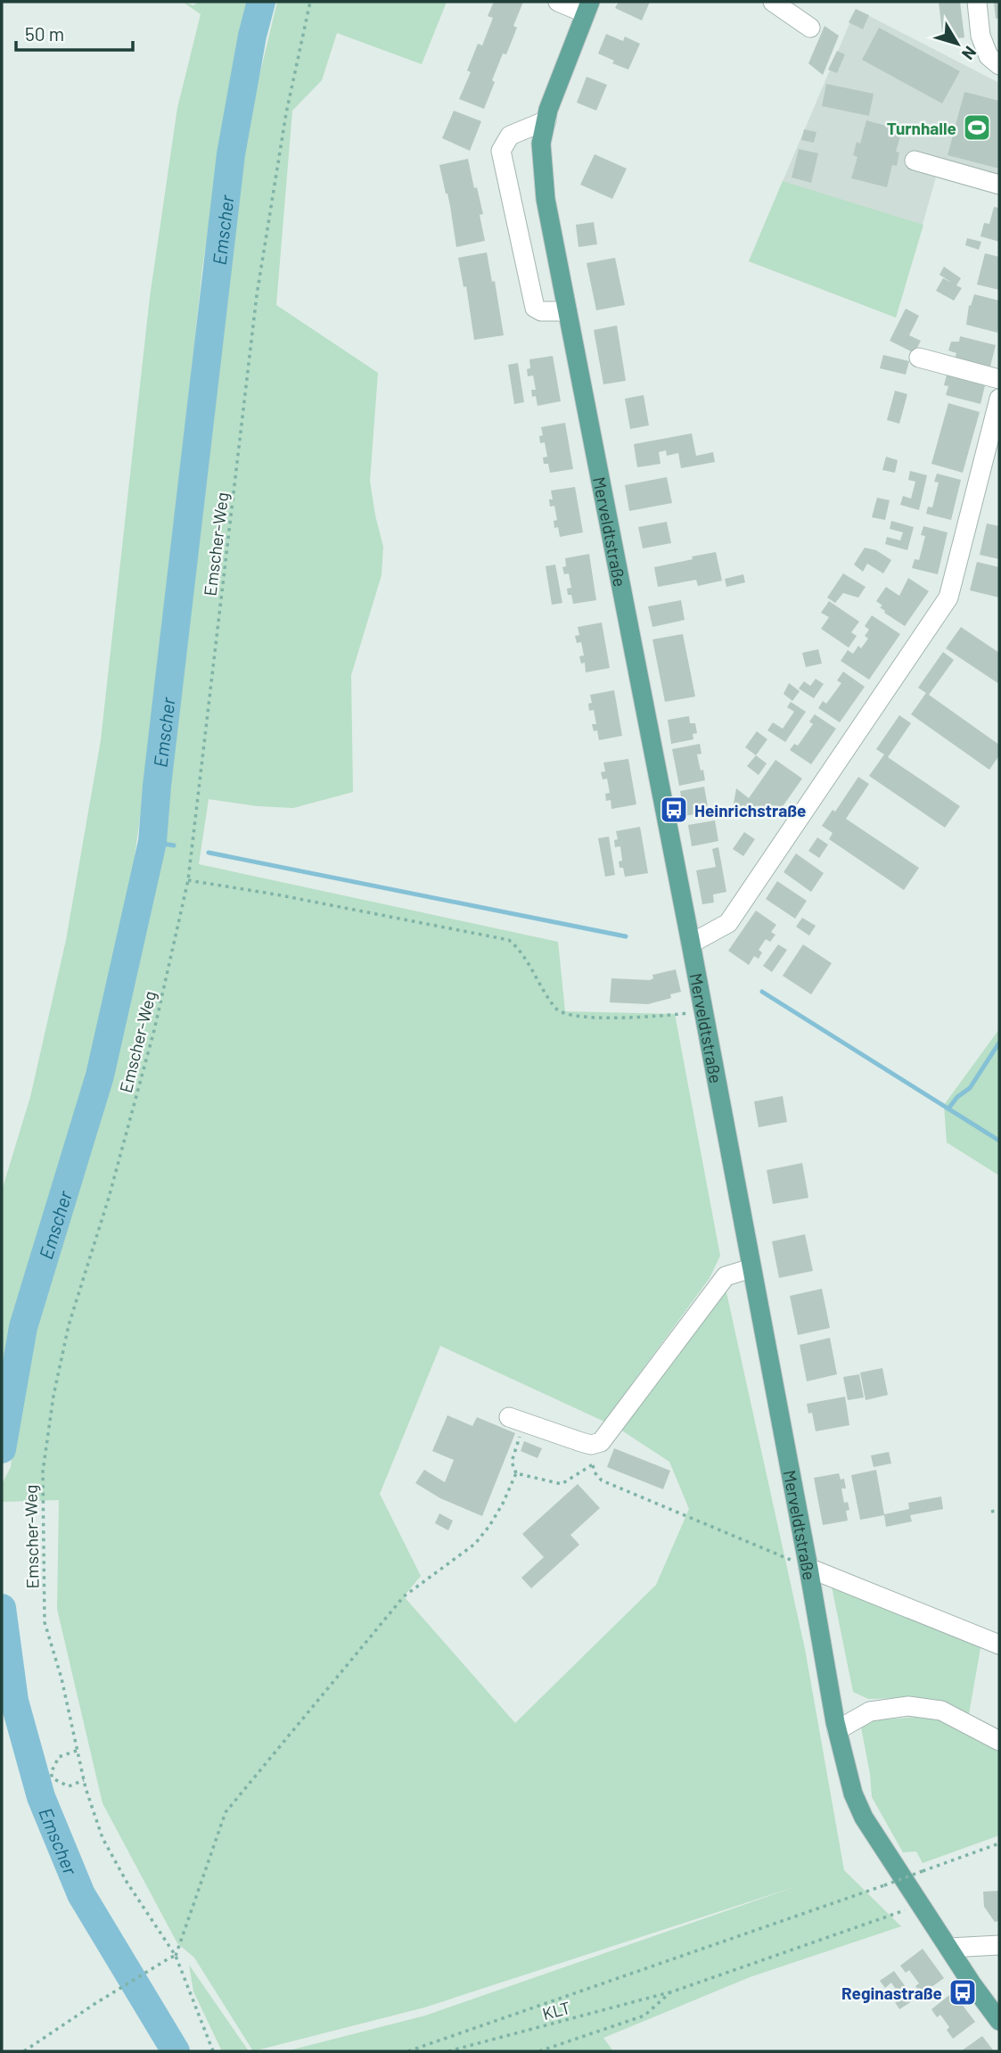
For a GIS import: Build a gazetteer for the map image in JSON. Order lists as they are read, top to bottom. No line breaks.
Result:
{"streets":{"main road":["Merveldtstraße"],"path":["Emscher-Weg","KLT"]},"crossings":[["Merveldtstraße","KLT"]],"water":["Emscher"],"places":{"sports":["Turnhalle"],"bus stop":["Heinrichstraße","Reginastraße"]},"scale_bar":"50 m","north":"bottom right"}
